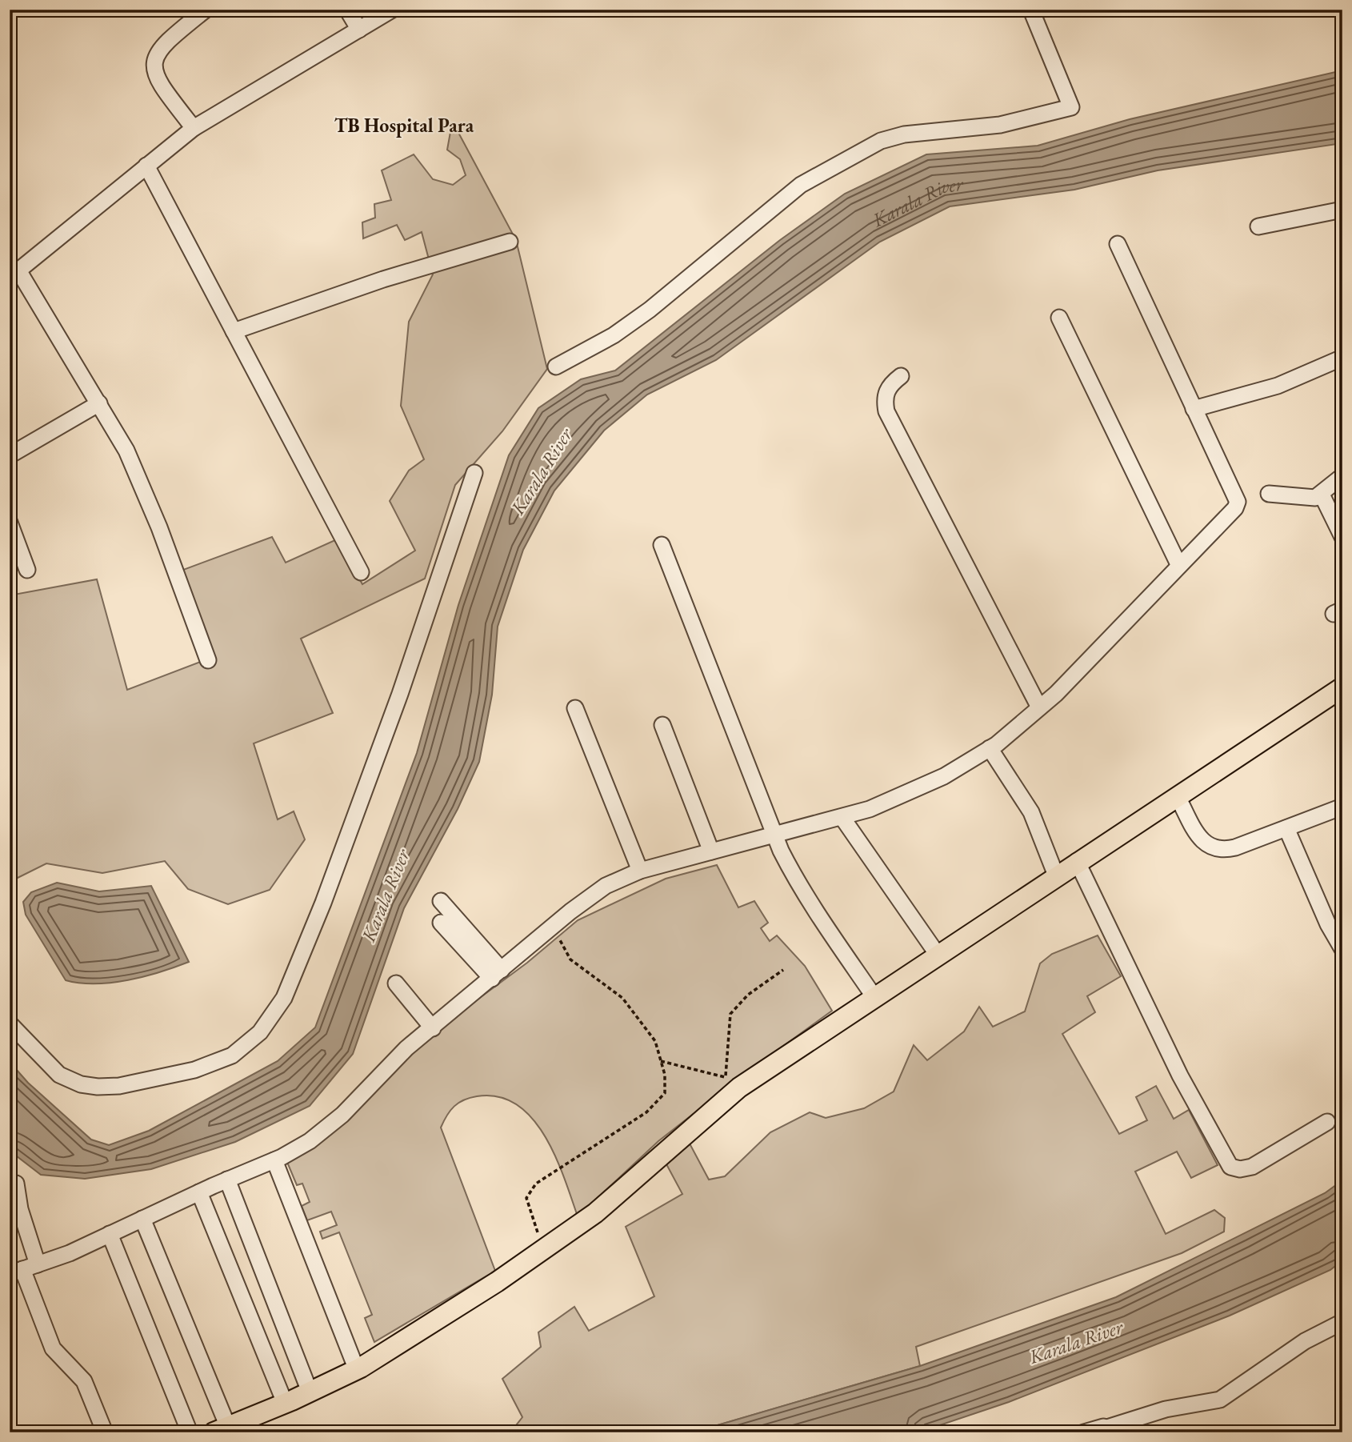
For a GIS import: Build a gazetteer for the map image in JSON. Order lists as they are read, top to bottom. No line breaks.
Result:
{"districts":["TB Hospital Para"],"water":["Karala River"]}
